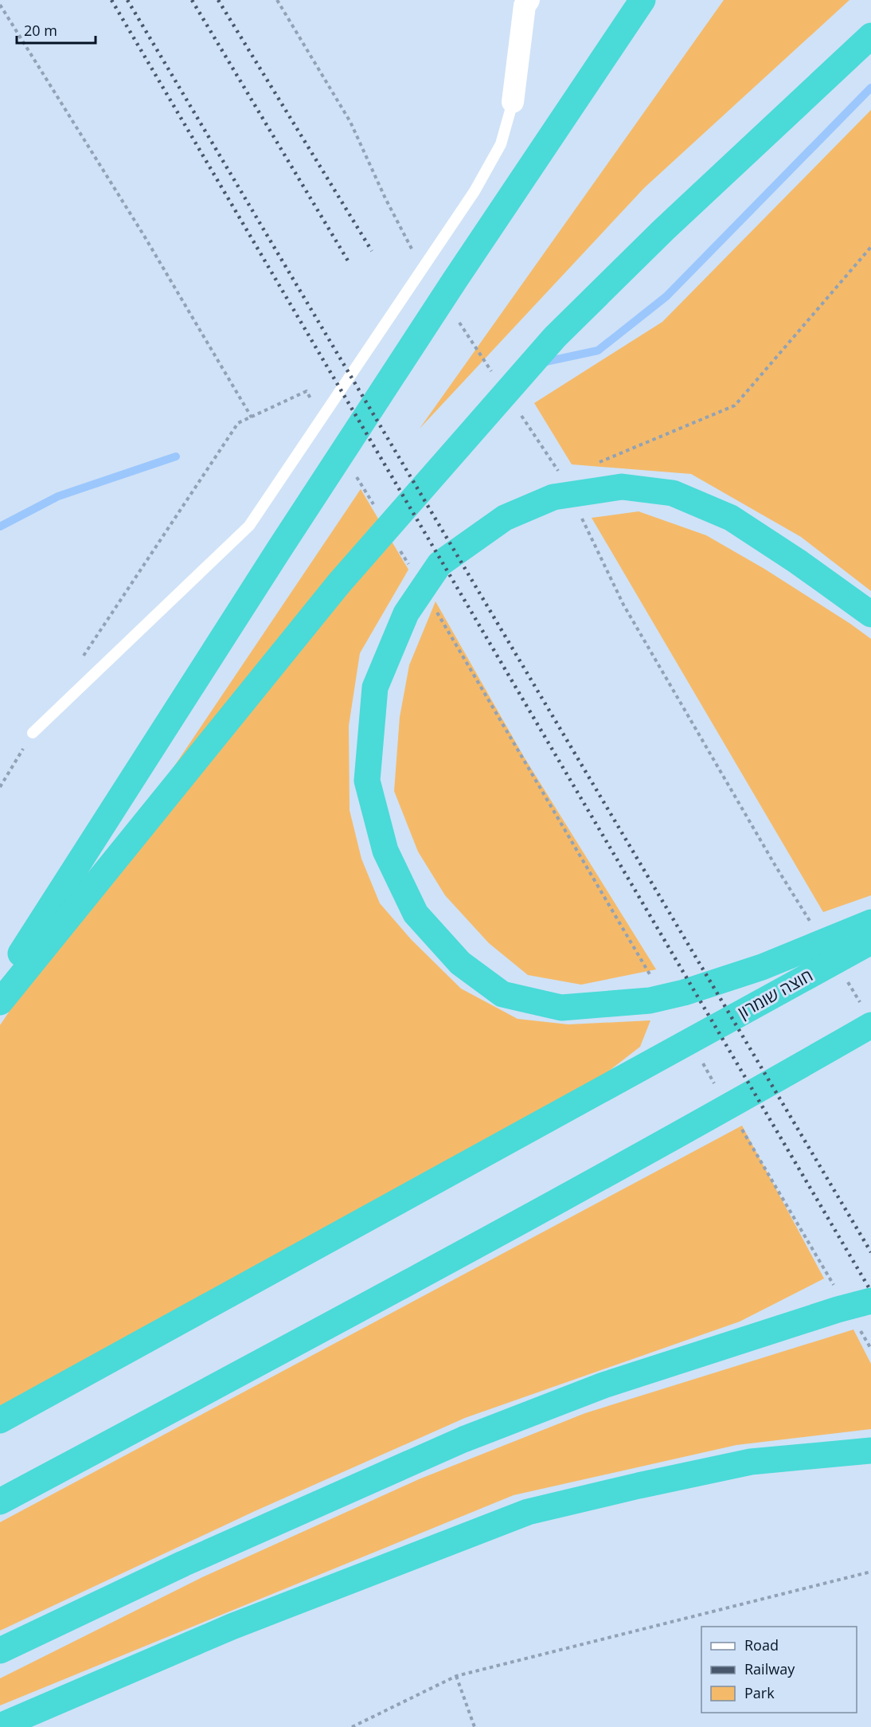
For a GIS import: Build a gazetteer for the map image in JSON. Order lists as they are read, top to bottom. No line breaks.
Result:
{"streets":{"highway":["חוצה שומרון"]},"legend":["Road","Railway","Park"],"scale_bar":"20 m"}
